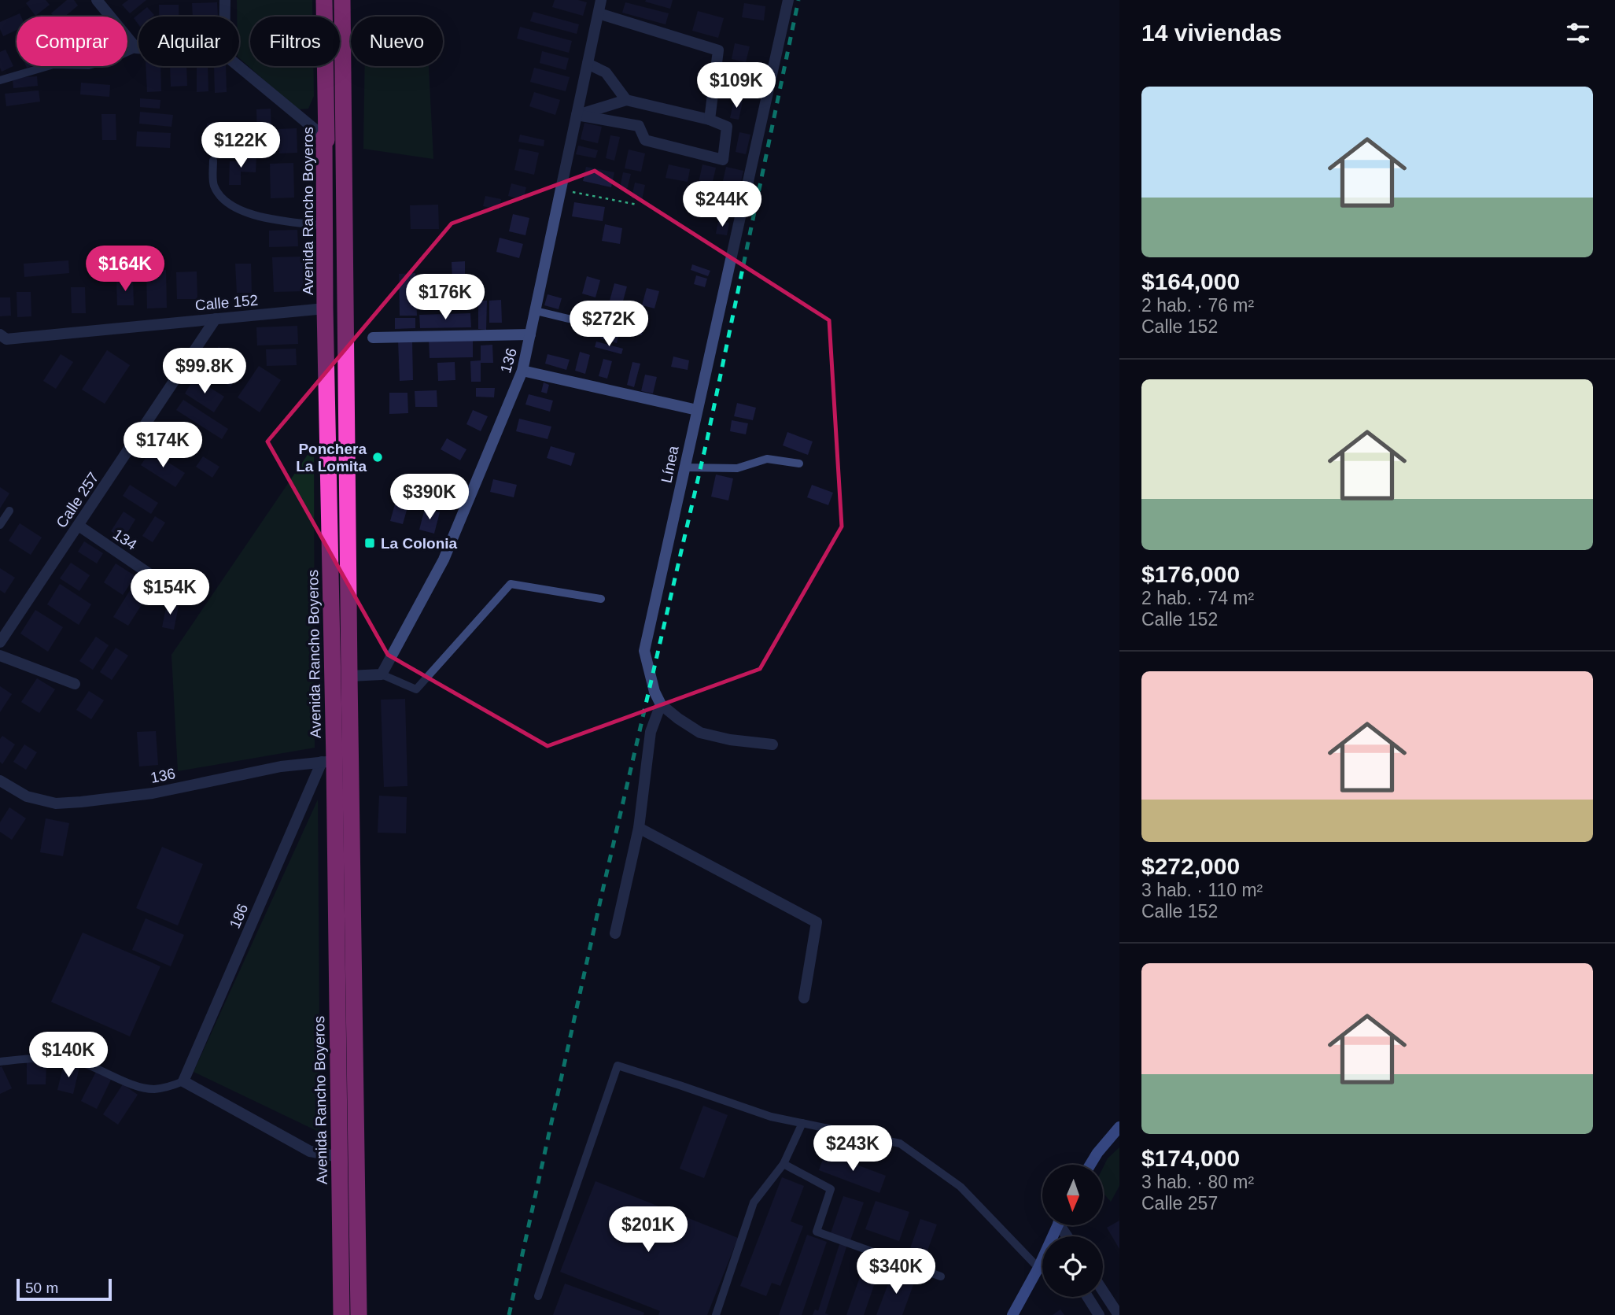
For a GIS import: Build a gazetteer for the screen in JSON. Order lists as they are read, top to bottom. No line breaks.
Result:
{"streets":{"highway":["Avenida Rancho Boyeros"],"street":["Calle 152","136","Línea","Calle 257","134","186"]},"crossings":[["Avenida Rancho Boyeros","Calle 152"],["Avenida Rancho Boyeros","136"],["Avenida Rancho Boyeros","186"],["Calle 152","Calle 257"],["136","186"],["Calle 257","134"]],"places":{"other":["Ponchera La Lomita"],"transit":["La Colonia"]},"scale_bar":"50 m","north":"bottom","page":{"heading":"14 viviendas","chip":["Comprar","Alquilar","Filtros","Nuevo"],"price":["$109K","$122K","$244K","$164K","$176K","$272K","$99.8K","$174K","$390K","$154K","$140K","$243K","$201K","$340K"],"list":[{"name":"$164,000","note":"2 hab. · 76 m² · Calle 152"},{"name":"$176,000","note":"2 hab. · 74 m² · Calle 152"},{"name":"$272,000","note":"3 hab. · 110 m² · Calle 152"},{"name":"$174,000","note":"3 hab. · 80 m² · Calle 257"}],"scale":"50 m"}}
